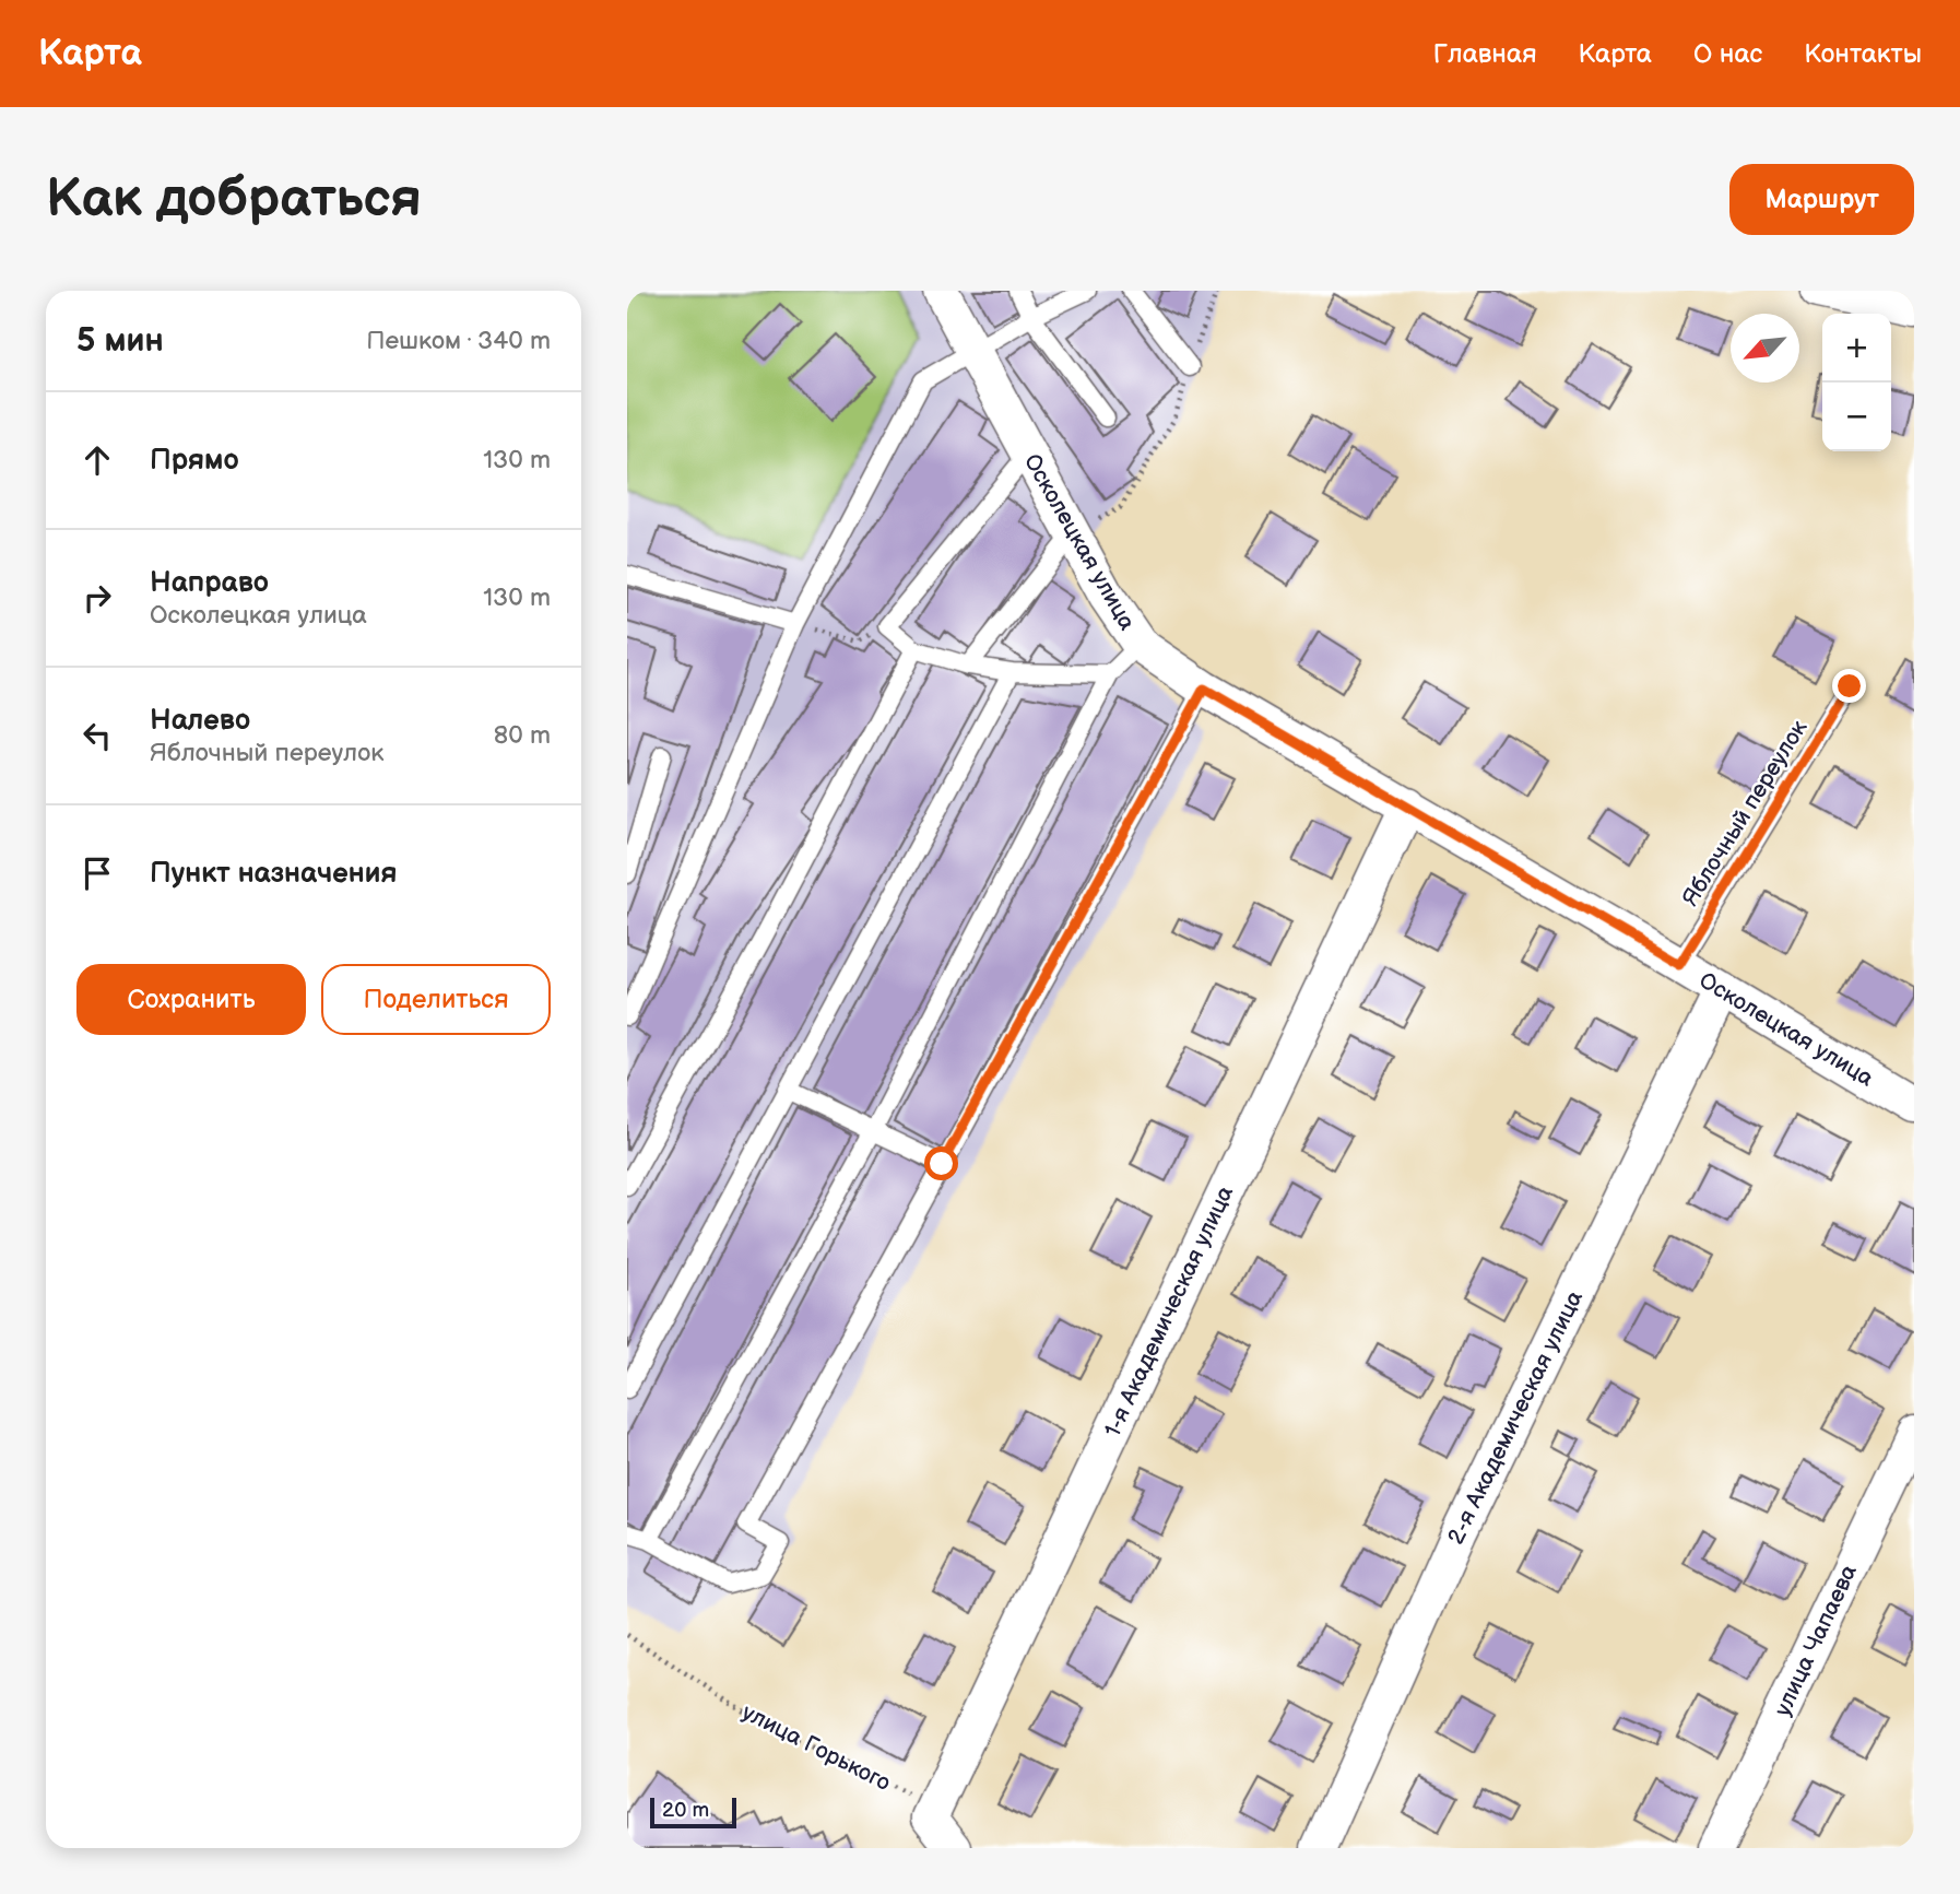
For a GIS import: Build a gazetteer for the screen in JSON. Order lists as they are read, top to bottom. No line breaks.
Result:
{"streets":{"street":["Осколецкая улица","1-я Академическая улица","2-я Академическая улица","улица Чапаева"],"lane":["Яблочный переулок"],"path":["улица Горького"]},"crossings":[["Осколецкая улица","Яблочный переулок"],["Осколецкая улица","1-я Академическая улица"],["Осколецкая улица","2-я Академическая улица"],["1-я Академическая улица","улица Горького"]],"scale_bar":"20 m","north":"bottom left","page":{"header":"Карта","nav":["Главная","Карта","О нас","Контакты"],"buttons":["Маршрут",["Сохранить","Поделиться"]],"title":"Как добраться","heading":["5 мин","Пешком · 340 m"],"map_buttons":["+","−"],"list":[["Прямо","130 m"],["Направо","Осколецкая улица","130 m"],["Налево","Яблочный переулок","80 m"],"Пункт назначения"],"scale":"20 m"}}
